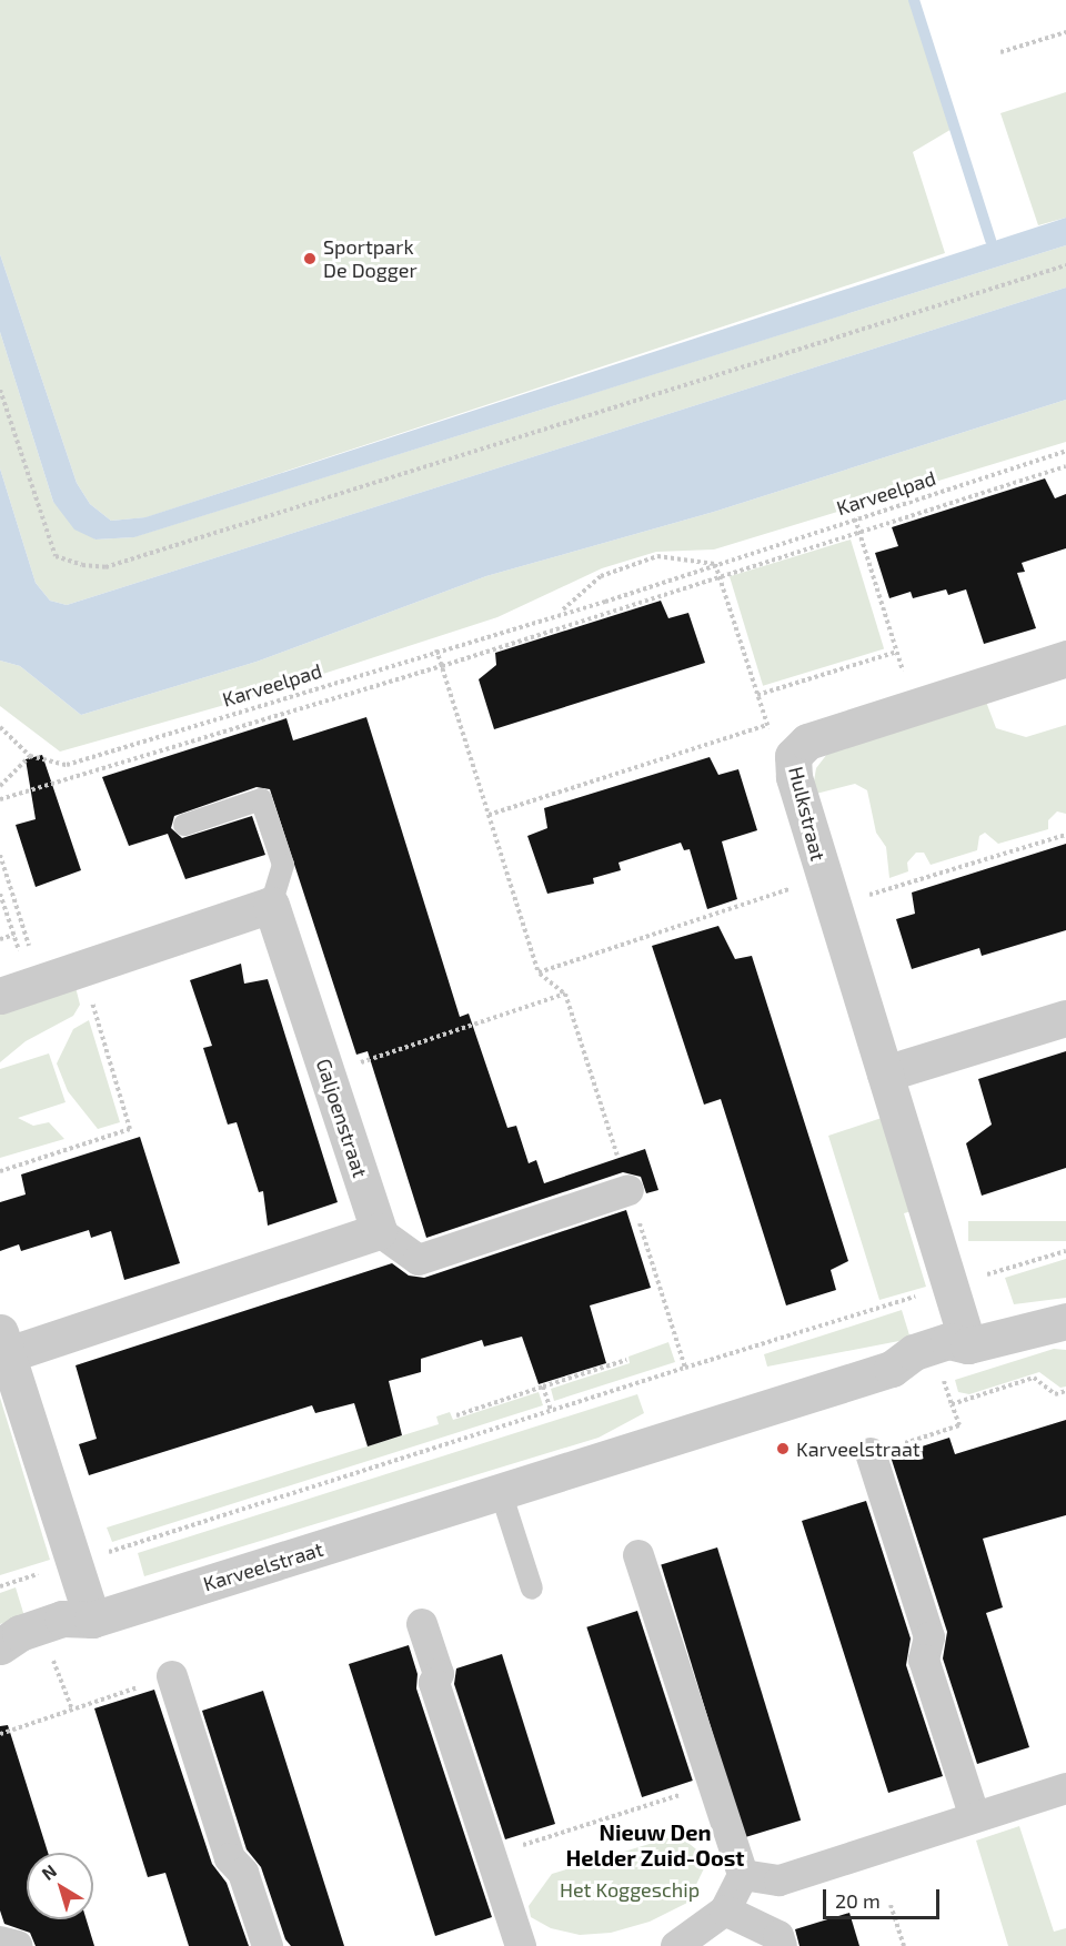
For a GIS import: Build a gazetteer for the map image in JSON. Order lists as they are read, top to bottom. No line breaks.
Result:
{"streets":{"street":["Hulkstraat","Galjoenstraat","Karveelstraat"],"path":["Karveelpad"]},"crossings":[["Hulkstraat","Karveelstraat"]],"districts":["Nieuw Den Helder Zuid-Oost"],"parks":["Het Koggeschip"],"places":["Sportpark De Dogger","Karveelstraat"],"scale_bar":"20 m","north":"top left"}
